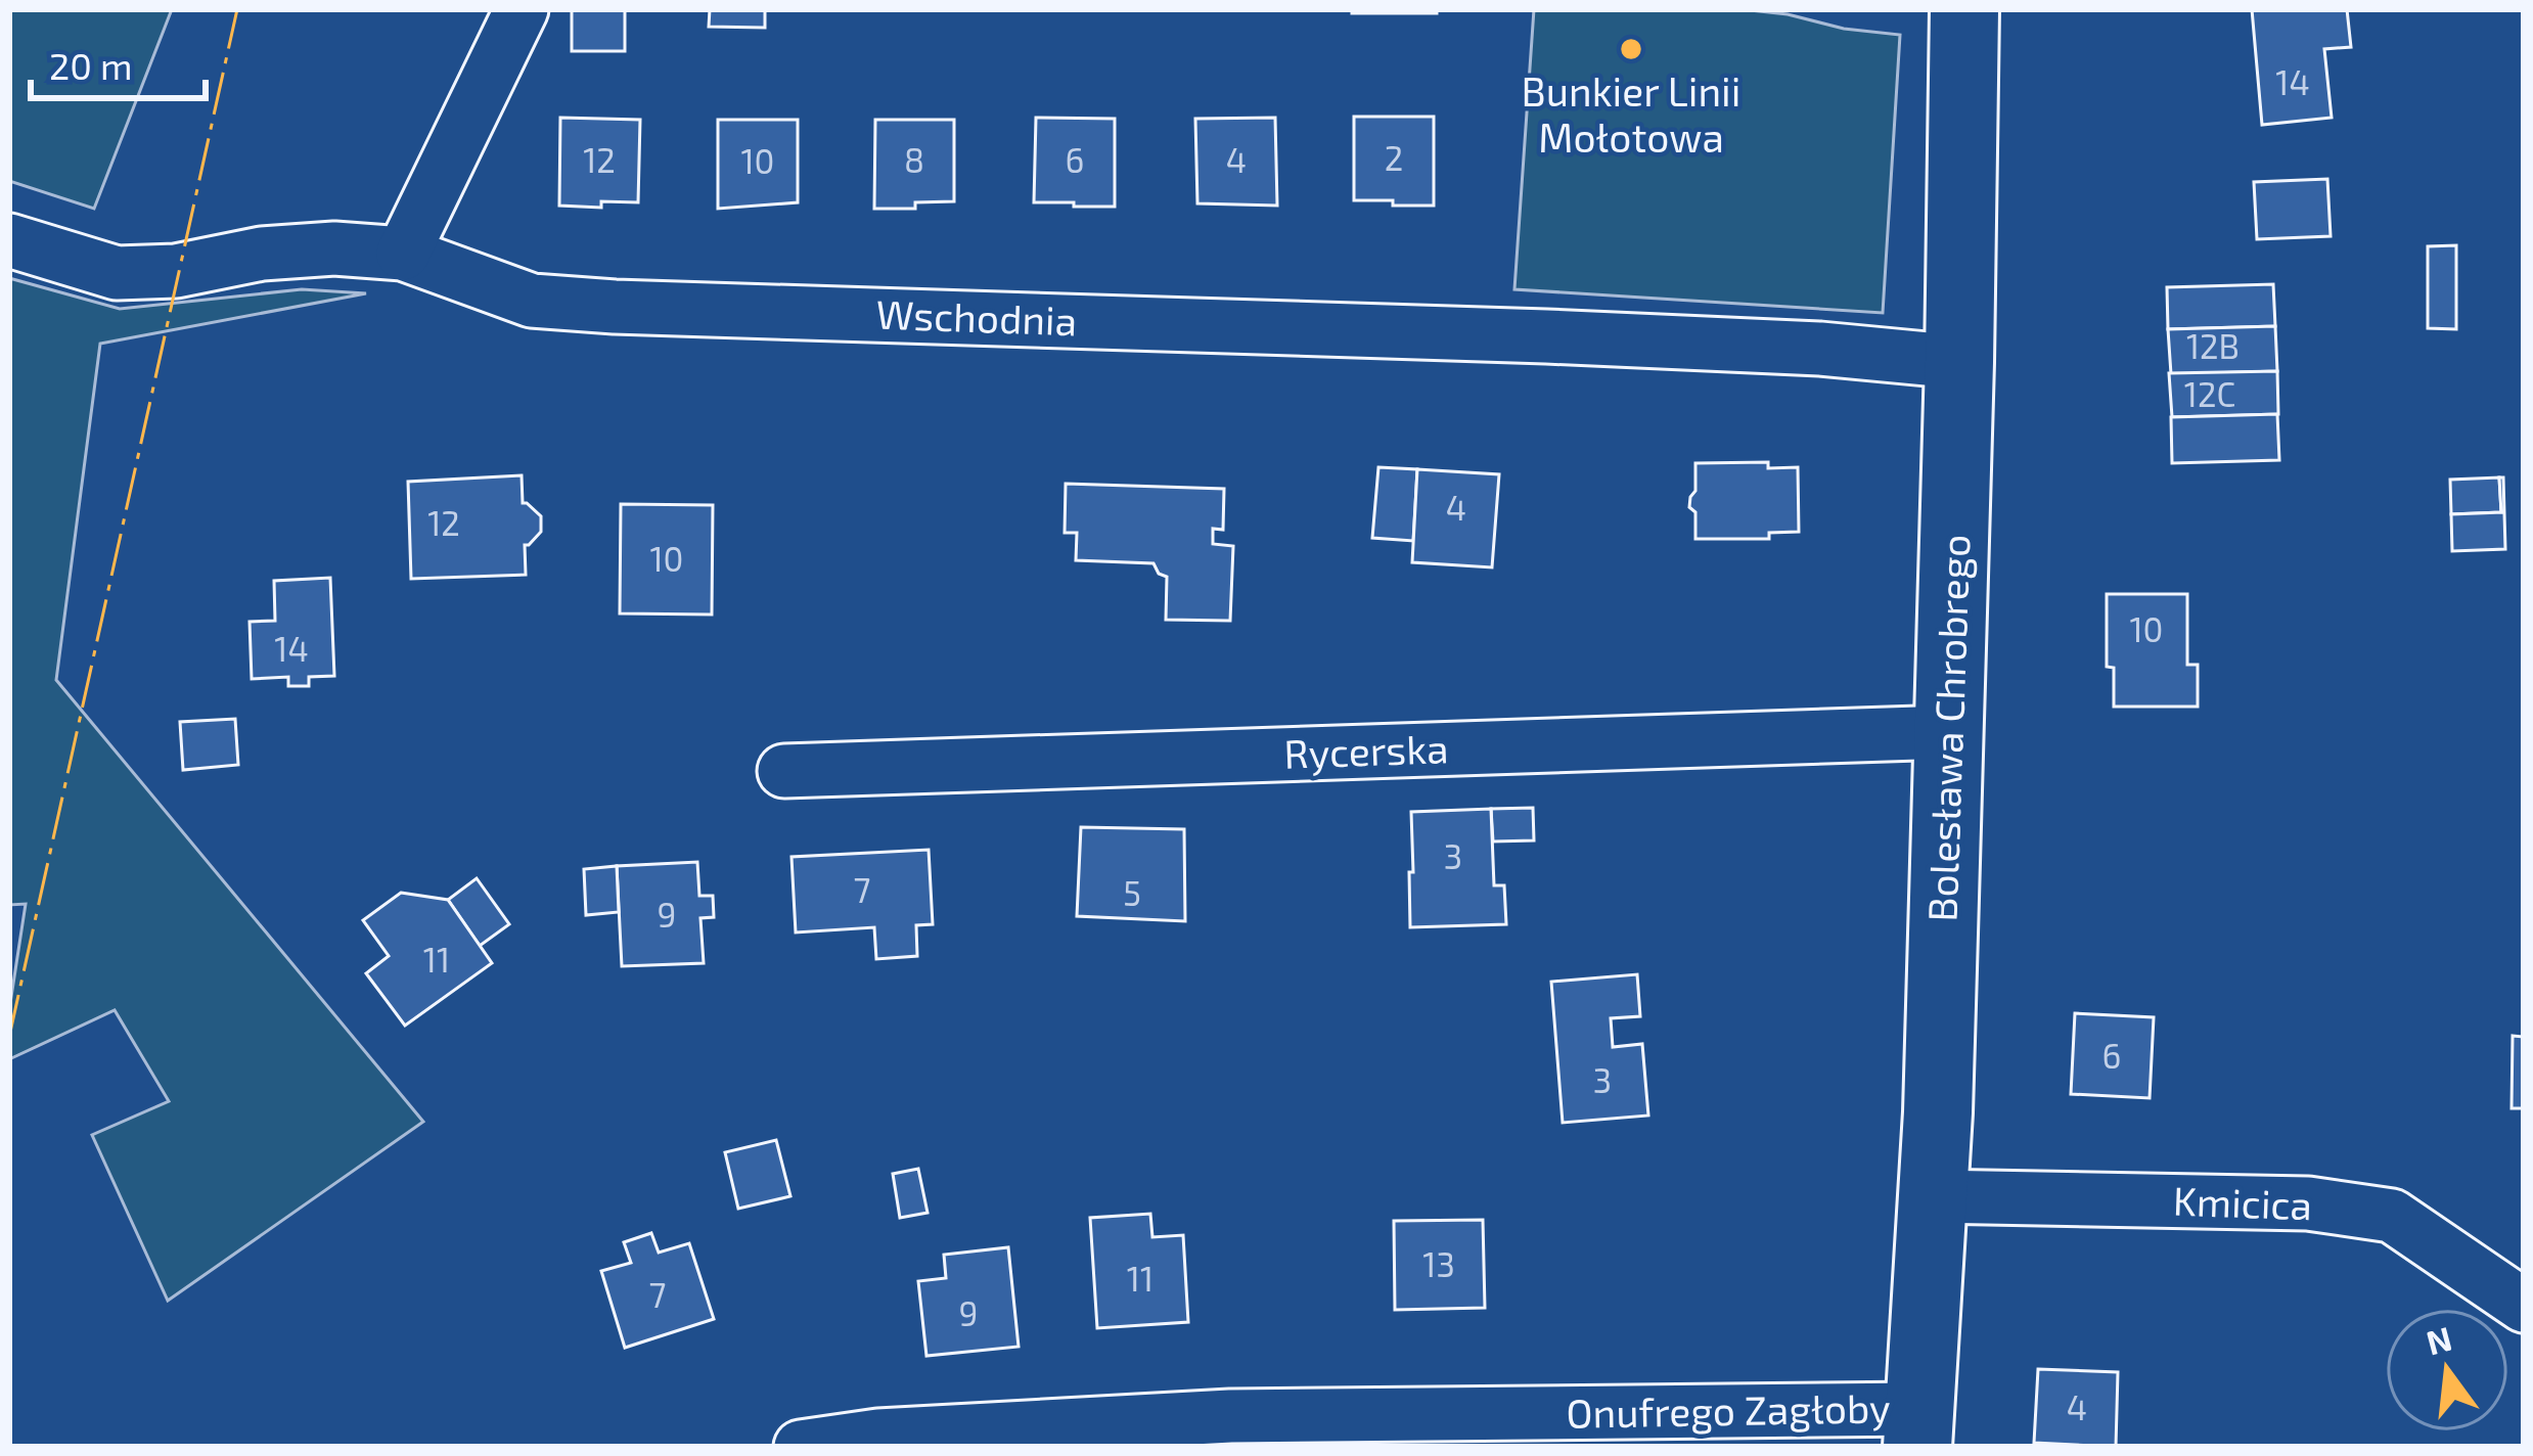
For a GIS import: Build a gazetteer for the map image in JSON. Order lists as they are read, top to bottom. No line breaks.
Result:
{"streets":{"street":["Wschodnia","Bolesława Chrobrego","Rycerska","Kmicica","Onufrego Zagłoby"]},"crossings":[["Wschodnia","Bolesława Chrobrego"],["Bolesława Chrobrego","Rycerska"],["Bolesława Chrobrego","Kmicica"],["Bolesława Chrobrego","Onufrego Zagłoby"]],"places":["Bunkier Linii Mołotowa"],"house_numbers":["14","2","12","8","6","4","10","12B","12C","4","12","10","10","14","3","7","5","9","11","6","3","13","11","7","9","4"],"scale_bar":"20 m","north":"top"}
